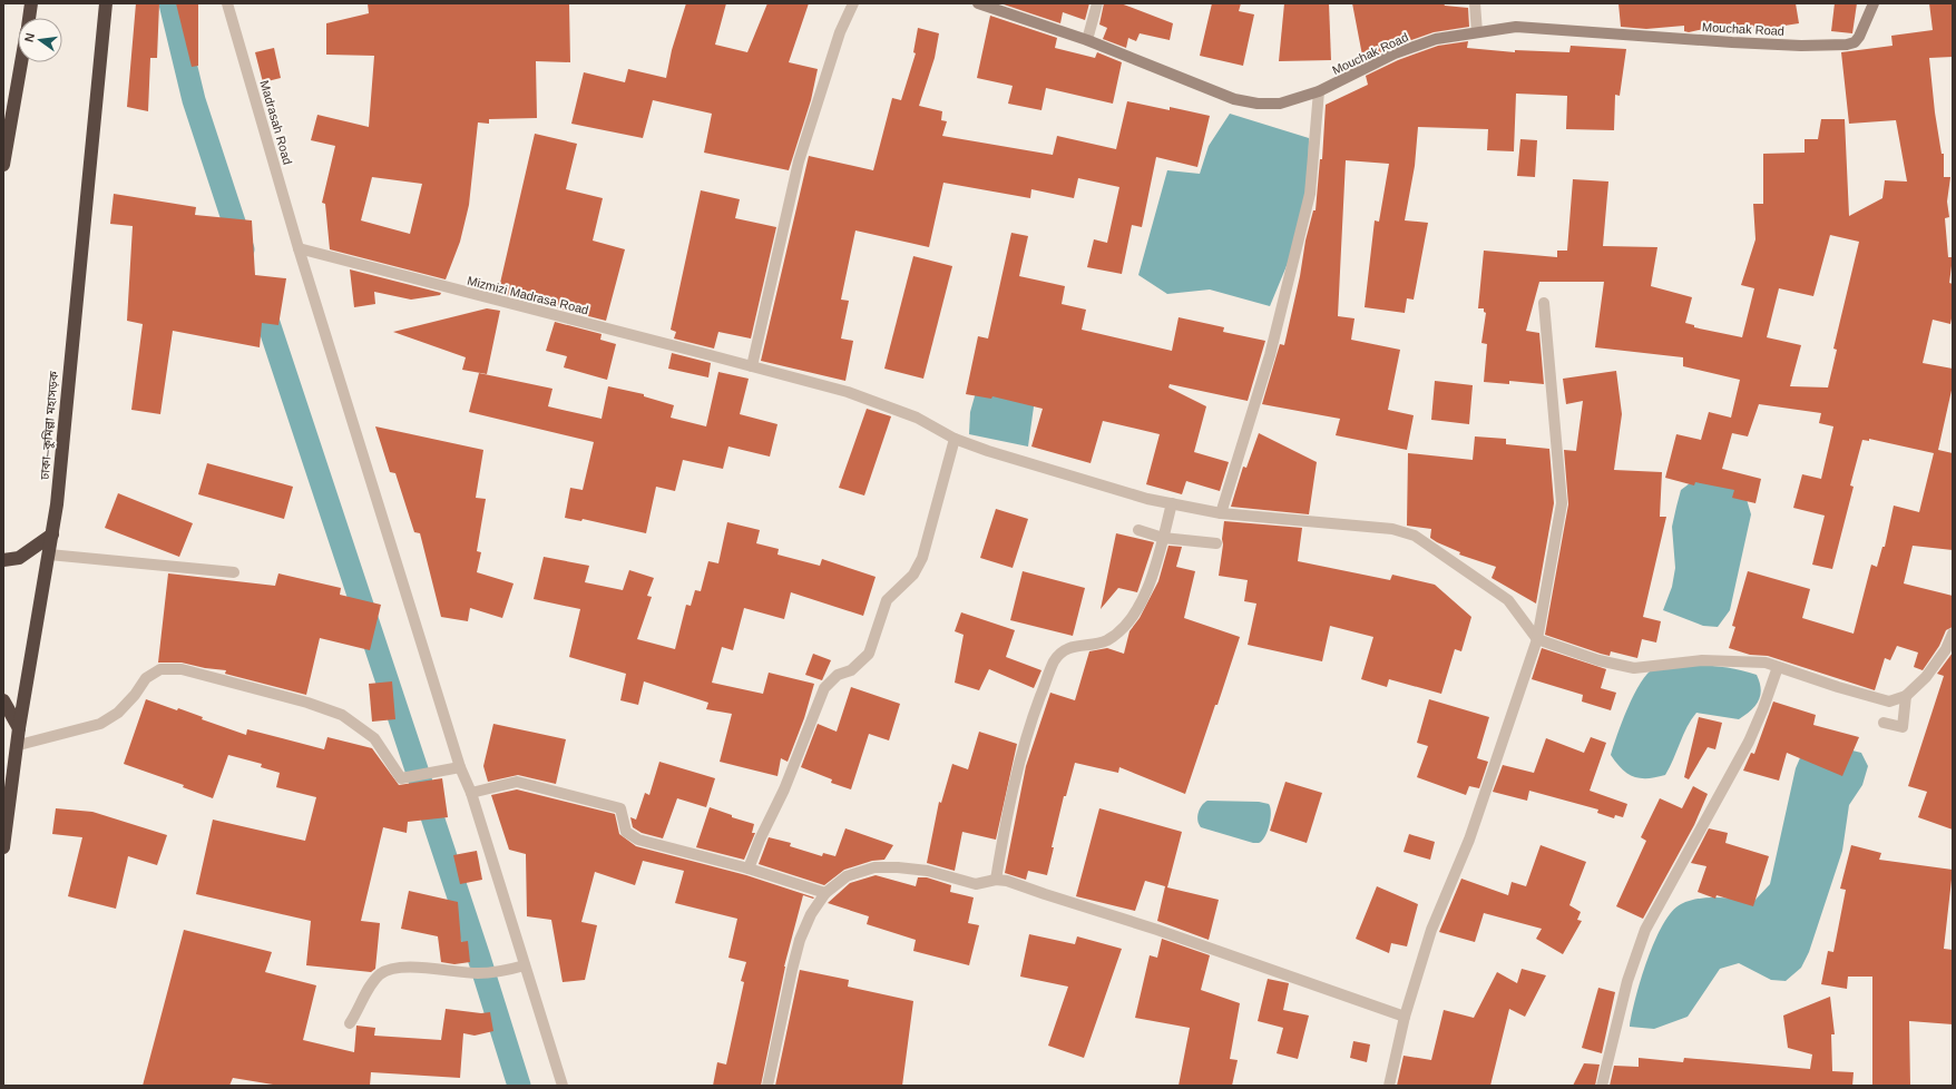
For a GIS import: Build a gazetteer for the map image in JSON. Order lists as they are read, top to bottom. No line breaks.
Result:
{"streets":{"highway":["ঢাকা–কুমিল্লা মহাসড়ক"],"street":["Mouchak Road","Madrasah Road","Mizmizi Madrasa Road"]},"crossings":[["Madrasah Road","Mizmizi Madrasa Road"]],"north":"left"}
